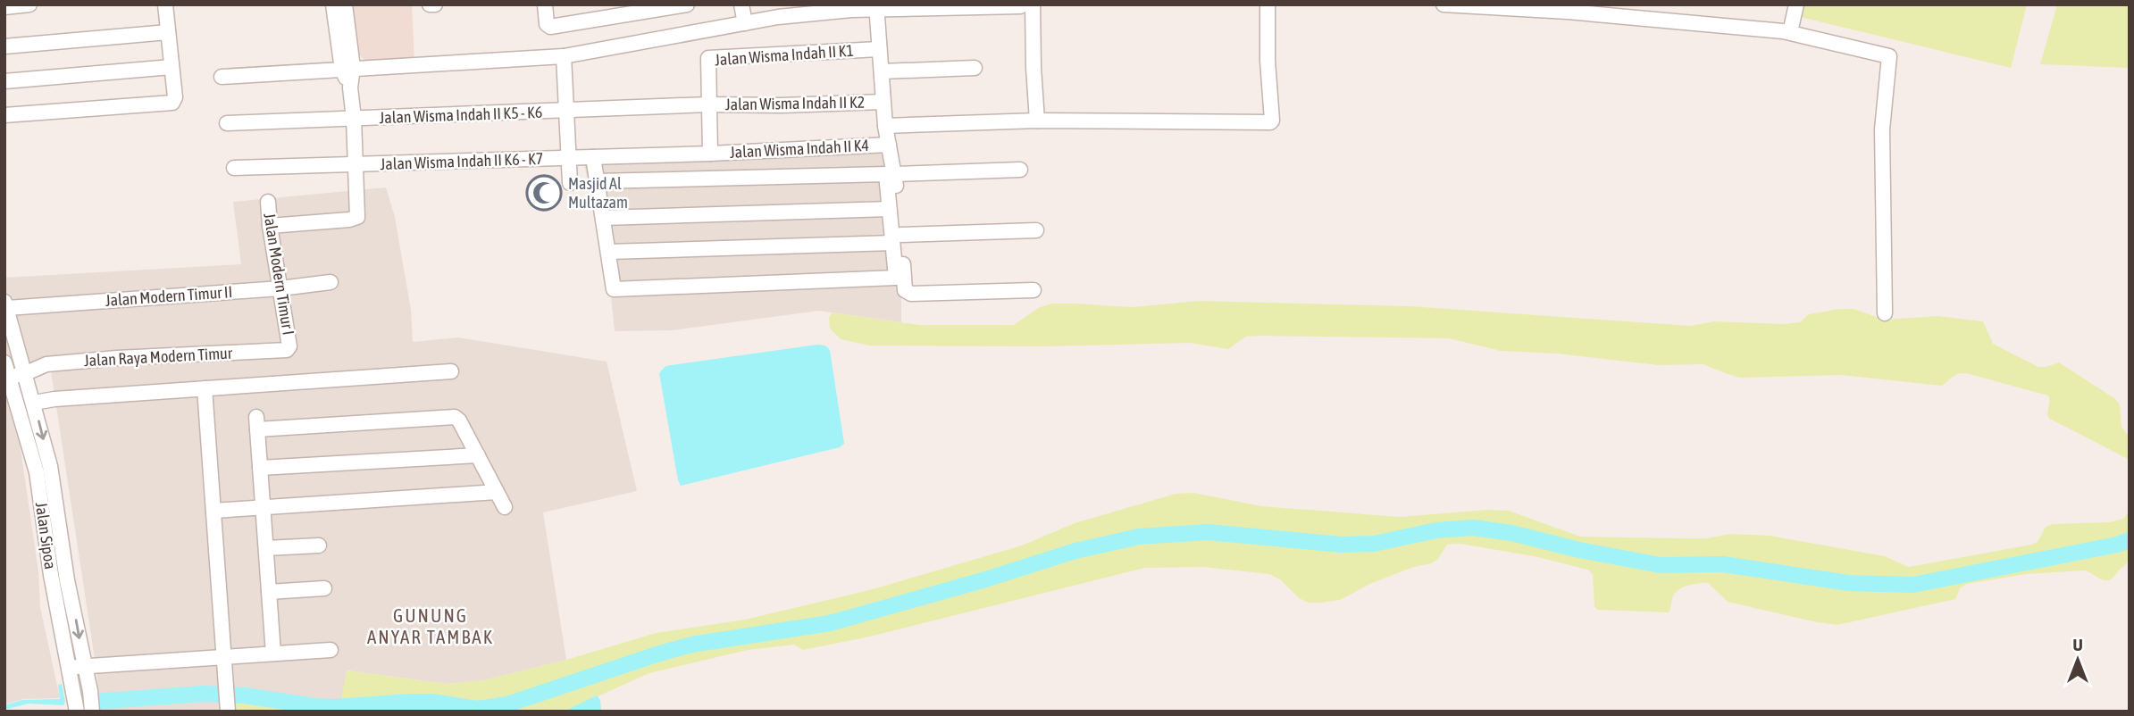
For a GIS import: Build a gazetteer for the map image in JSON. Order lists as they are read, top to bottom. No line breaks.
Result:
{"streets":{"street":["Jalan Wisma Indah II K1","Jalan Wisma Indah II K2","Jalan Wisma Indah II K5 - K6","Jalan Wisma Indah II K4","Jalan Wisma Indah II K6 - K7","Jalan Modern Timur I","Jalan Modern Timur II","Jalan Raya Modern Timur","Jalan Sipoa"]},"crossings":[["Jalan Wisma Indah II K1","Jalan Wisma Indah II K2"],["Jalan Wisma Indah II K1","Jalan Wisma Indah II K4"],["Jalan Wisma Indah II K2","Jalan Wisma Indah II K5 - K6"],["Jalan Wisma Indah II K4","Jalan Wisma Indah II K6 - K7"],["Jalan Modern Timur I","Jalan Modern Timur II"],["Jalan Modern Timur I","Jalan Raya Modern Timur"],["Jalan Raya Modern Timur","Jalan Sipoa"]],"districts":["GUNUNG ANYAR TAMBAK"],"places":{"mosque":["Masjid Al Multazam"]},"north":"top"}
